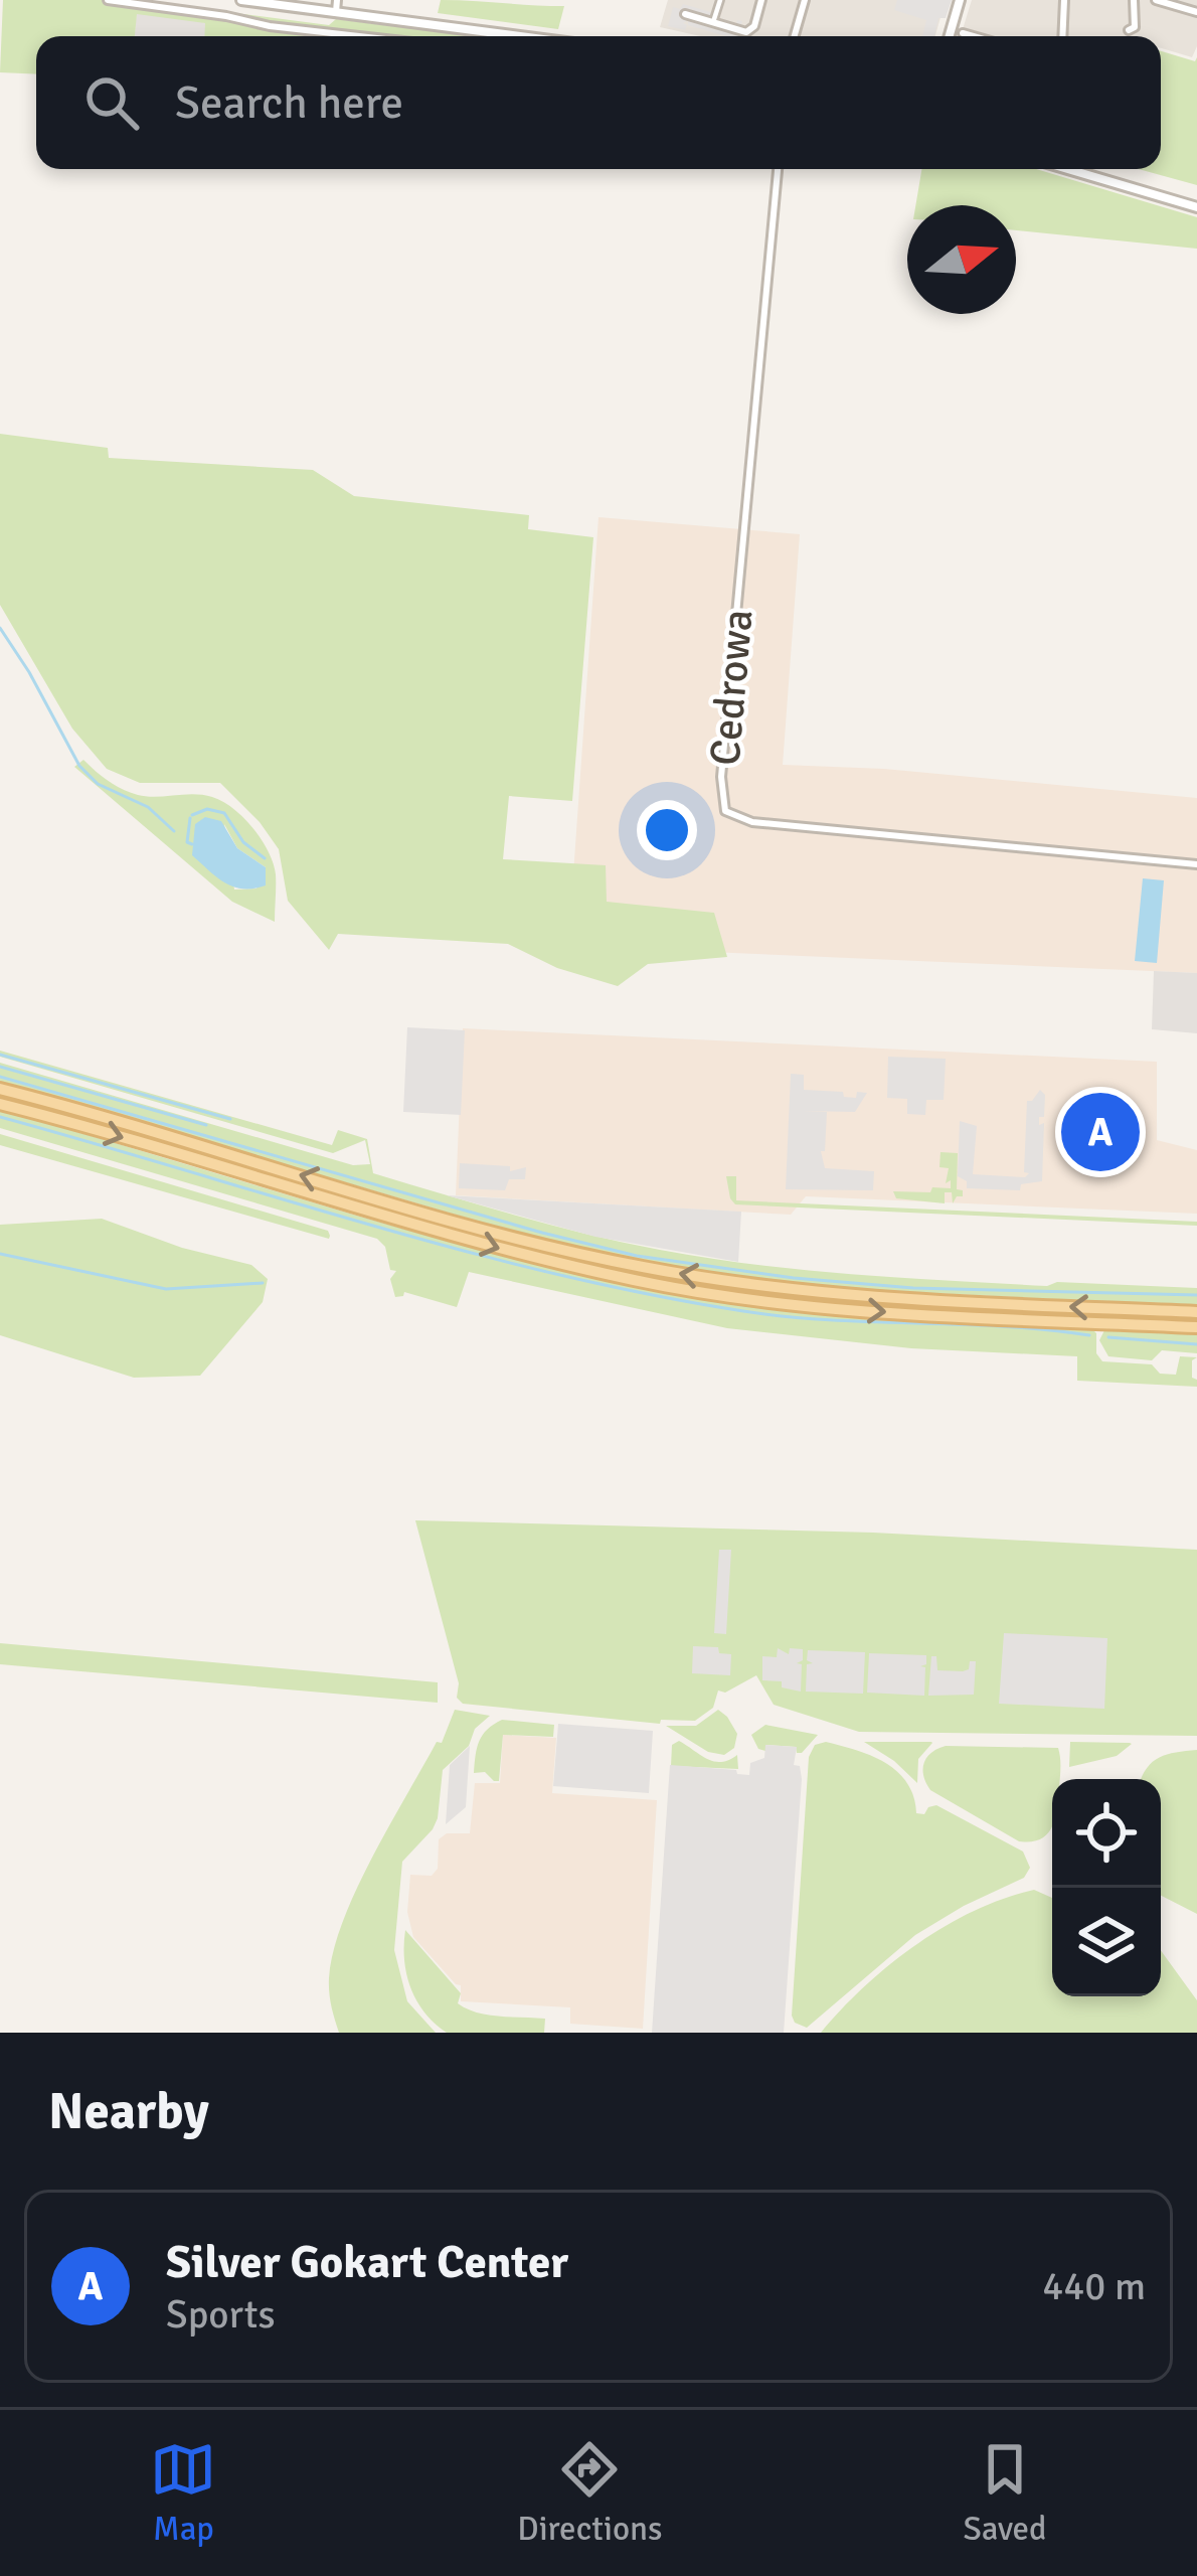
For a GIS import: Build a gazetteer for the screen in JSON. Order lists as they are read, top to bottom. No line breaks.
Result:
{"streets":{"street":["Cedrowa"]},"north":"right","page":{"search":"Search here","pins":"A","heading":"Nearby","list":[{"mark":"A","name":"Silver Gokart Center","note":"Sports","value":"440 m"}],"nav":["Map","Directions","Saved"]}}
